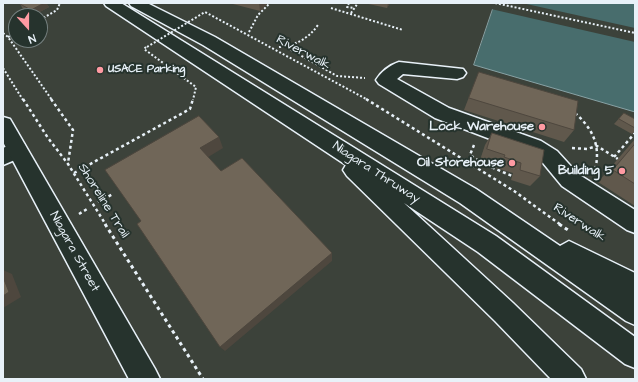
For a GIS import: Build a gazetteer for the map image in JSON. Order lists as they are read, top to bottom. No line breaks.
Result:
{"streets":{"main road":["Niagara Thruway","Niagara Street"],"path":["Riverwalk","Shoreline Trail"]},"crossings":[["Riverwalk","Shoreline Trail"]],"places":["USACE Parking","Lock Warehouse","Oil Storehouse","Building 5"],"north":"bottom"}
